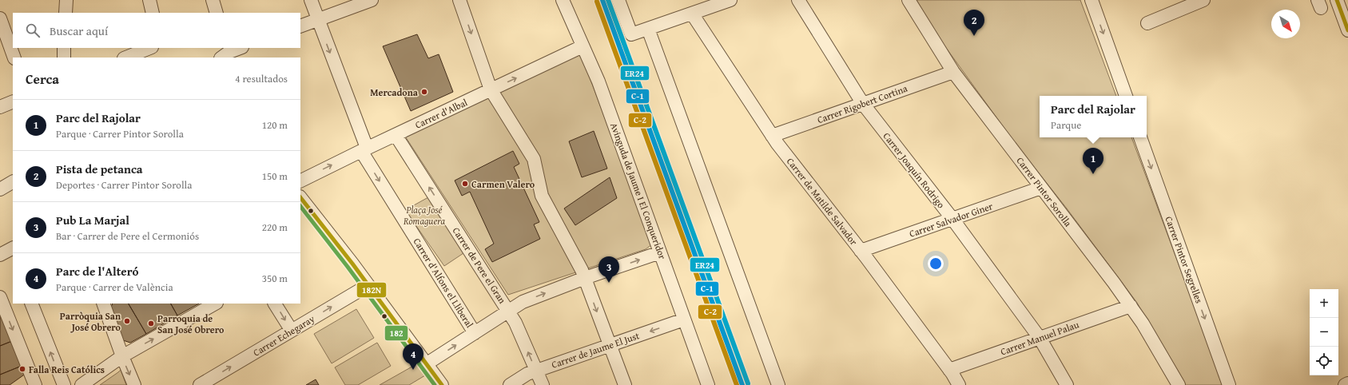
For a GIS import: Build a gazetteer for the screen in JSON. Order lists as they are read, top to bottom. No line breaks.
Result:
{"streets":{"street":["Carrer Rigobert Cortina","Carrer d'Albal","Carrer Joaquín Rodrigo","Avinguda de Jaume I El Conqueridor","Carrer Pintor Sorolla","Carrer de Matilde Salvador","Carrer Salvador Giner","Carrer Pintor Segrelles","Carrer de Pere el Gran","Carrer d'Alfons el Lliberal","Carrer Echegaray","Carrer Manuel Palau","Carrer de Jaume El Just"]},"crossings":[["Carrer Rigobert Cortina","Carrer Joaquín Rodrigo"],["Carrer Rigobert Cortina","Carrer Pintor Sorolla"],["Carrer Rigobert Cortina","Carrer de Matilde Salvador"],["Carrer d'Albal","Avinguda de Jaume I El Conqueridor"],["Carrer d'Albal","Carrer de Pere el Gran"],["Carrer d'Albal","Carrer d'Alfons el Lliberal"],["Carrer Joaquín Rodrigo","Carrer Salvador Giner"],["Carrer Joaquín Rodrigo","Carrer Manuel Palau"],["Avinguda de Jaume I El Conqueridor","Carrer de Jaume El Just"],["Carrer Pintor Sorolla","Carrer Salvador Giner"],["Carrer Pintor Sorolla","Carrer Manuel Palau"],["Carrer de Matilde Salvador","Carrer Salvador Giner"],["Carrer de Matilde Salvador","Carrer Manuel Palau"],["Carrer de Pere el Gran","Carrer de Jaume El Just"]],"one_way":["Carrer d'Albal","Carrer Pintor Segrelles","Carrer Echegaray"],"parks":["Plaça José Romaguera"],"places":["Mercadona","Carmen Valero","Parròquia San José Obrero","Parroquia de San José Obrero","Falla Reis Católics"],"lines":["transit line C-1","transit line ER24","transit line 182N","transit line C-2","transit line 182"],"north":"bottom right","page":{"pins":["2","1","3","4"],"search":"Buscar aquí","heading":["Cerca","4 resultados"],"popup":["Parc del Rajolar","Parque"],"list":[{"mark":"1","name":"Parc del Rajolar","note":"Parque · Carrer Pintor Sorolla","value":"120 m"},{"mark":"2","name":"Pista de petanca","note":"Deportes · Carrer Pintor Sorolla","value":"150 m"},{"mark":"3","name":"Pub La Marjal","note":"Bar · Carrer de Pere el Cermoniós","value":"220 m"},{"mark":"4","name":"Parc de l'Alteró","note":"Parque · Carrer de València","value":"350 m"}],"map_buttons":["+","−"]}}
